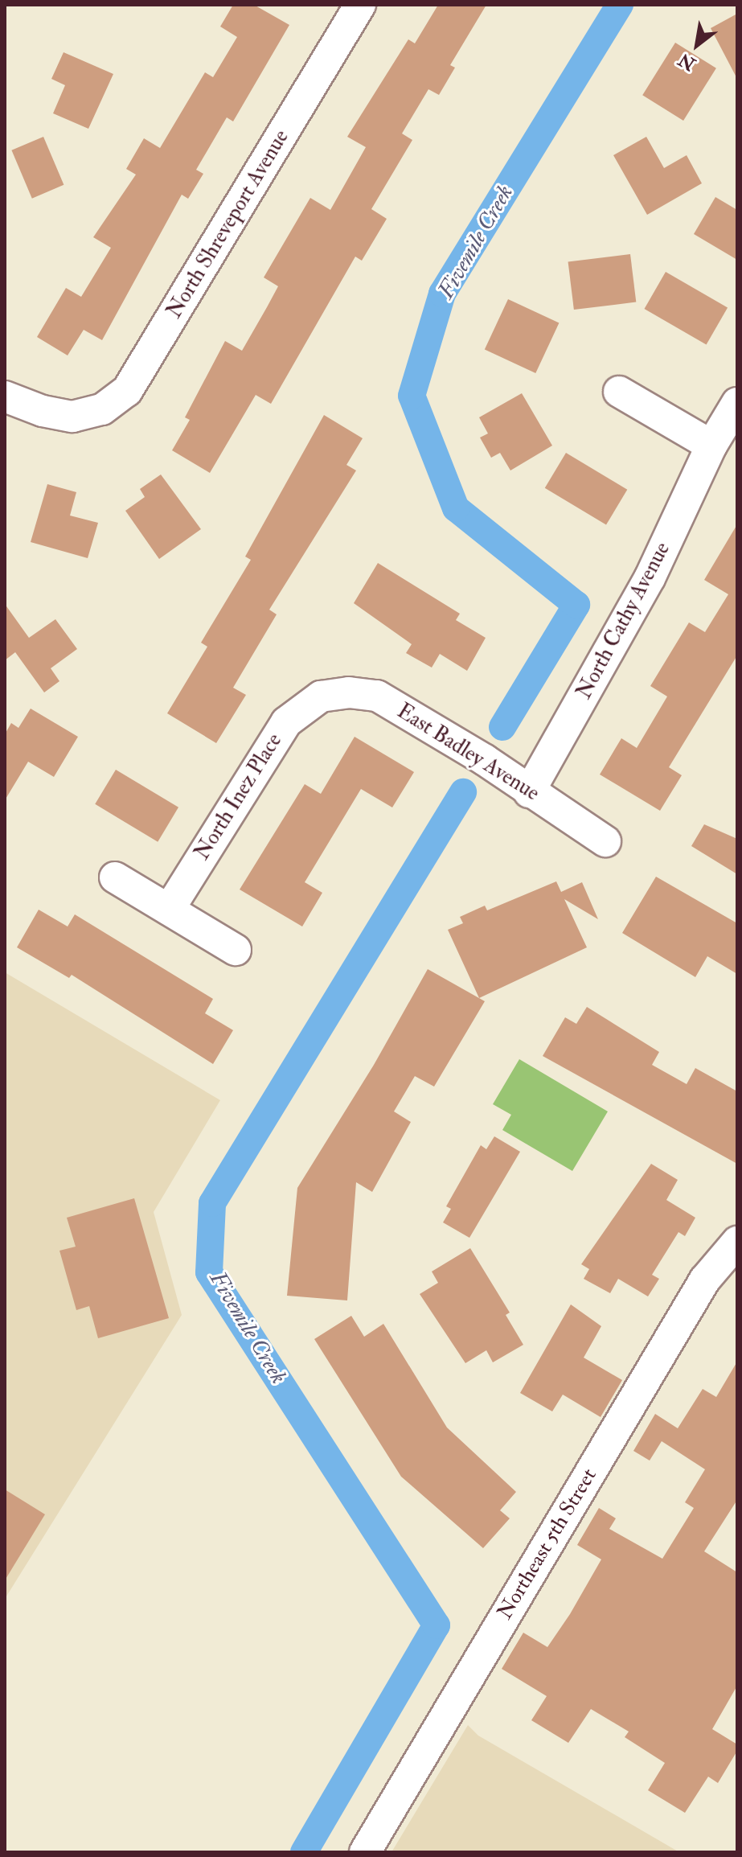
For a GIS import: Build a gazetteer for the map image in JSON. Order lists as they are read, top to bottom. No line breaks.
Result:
{"streets":{"street":["North Shreveport Avenue","North Cathy Avenue","East Badley Avenue","North Inez Place","Northeast 5th Street"]},"crossings":[["North Cathy Avenue","East Badley Avenue"],["East Badley Avenue","North Inez Place"]],"water":["Fivemile Creek"],"north":"bottom left"}
